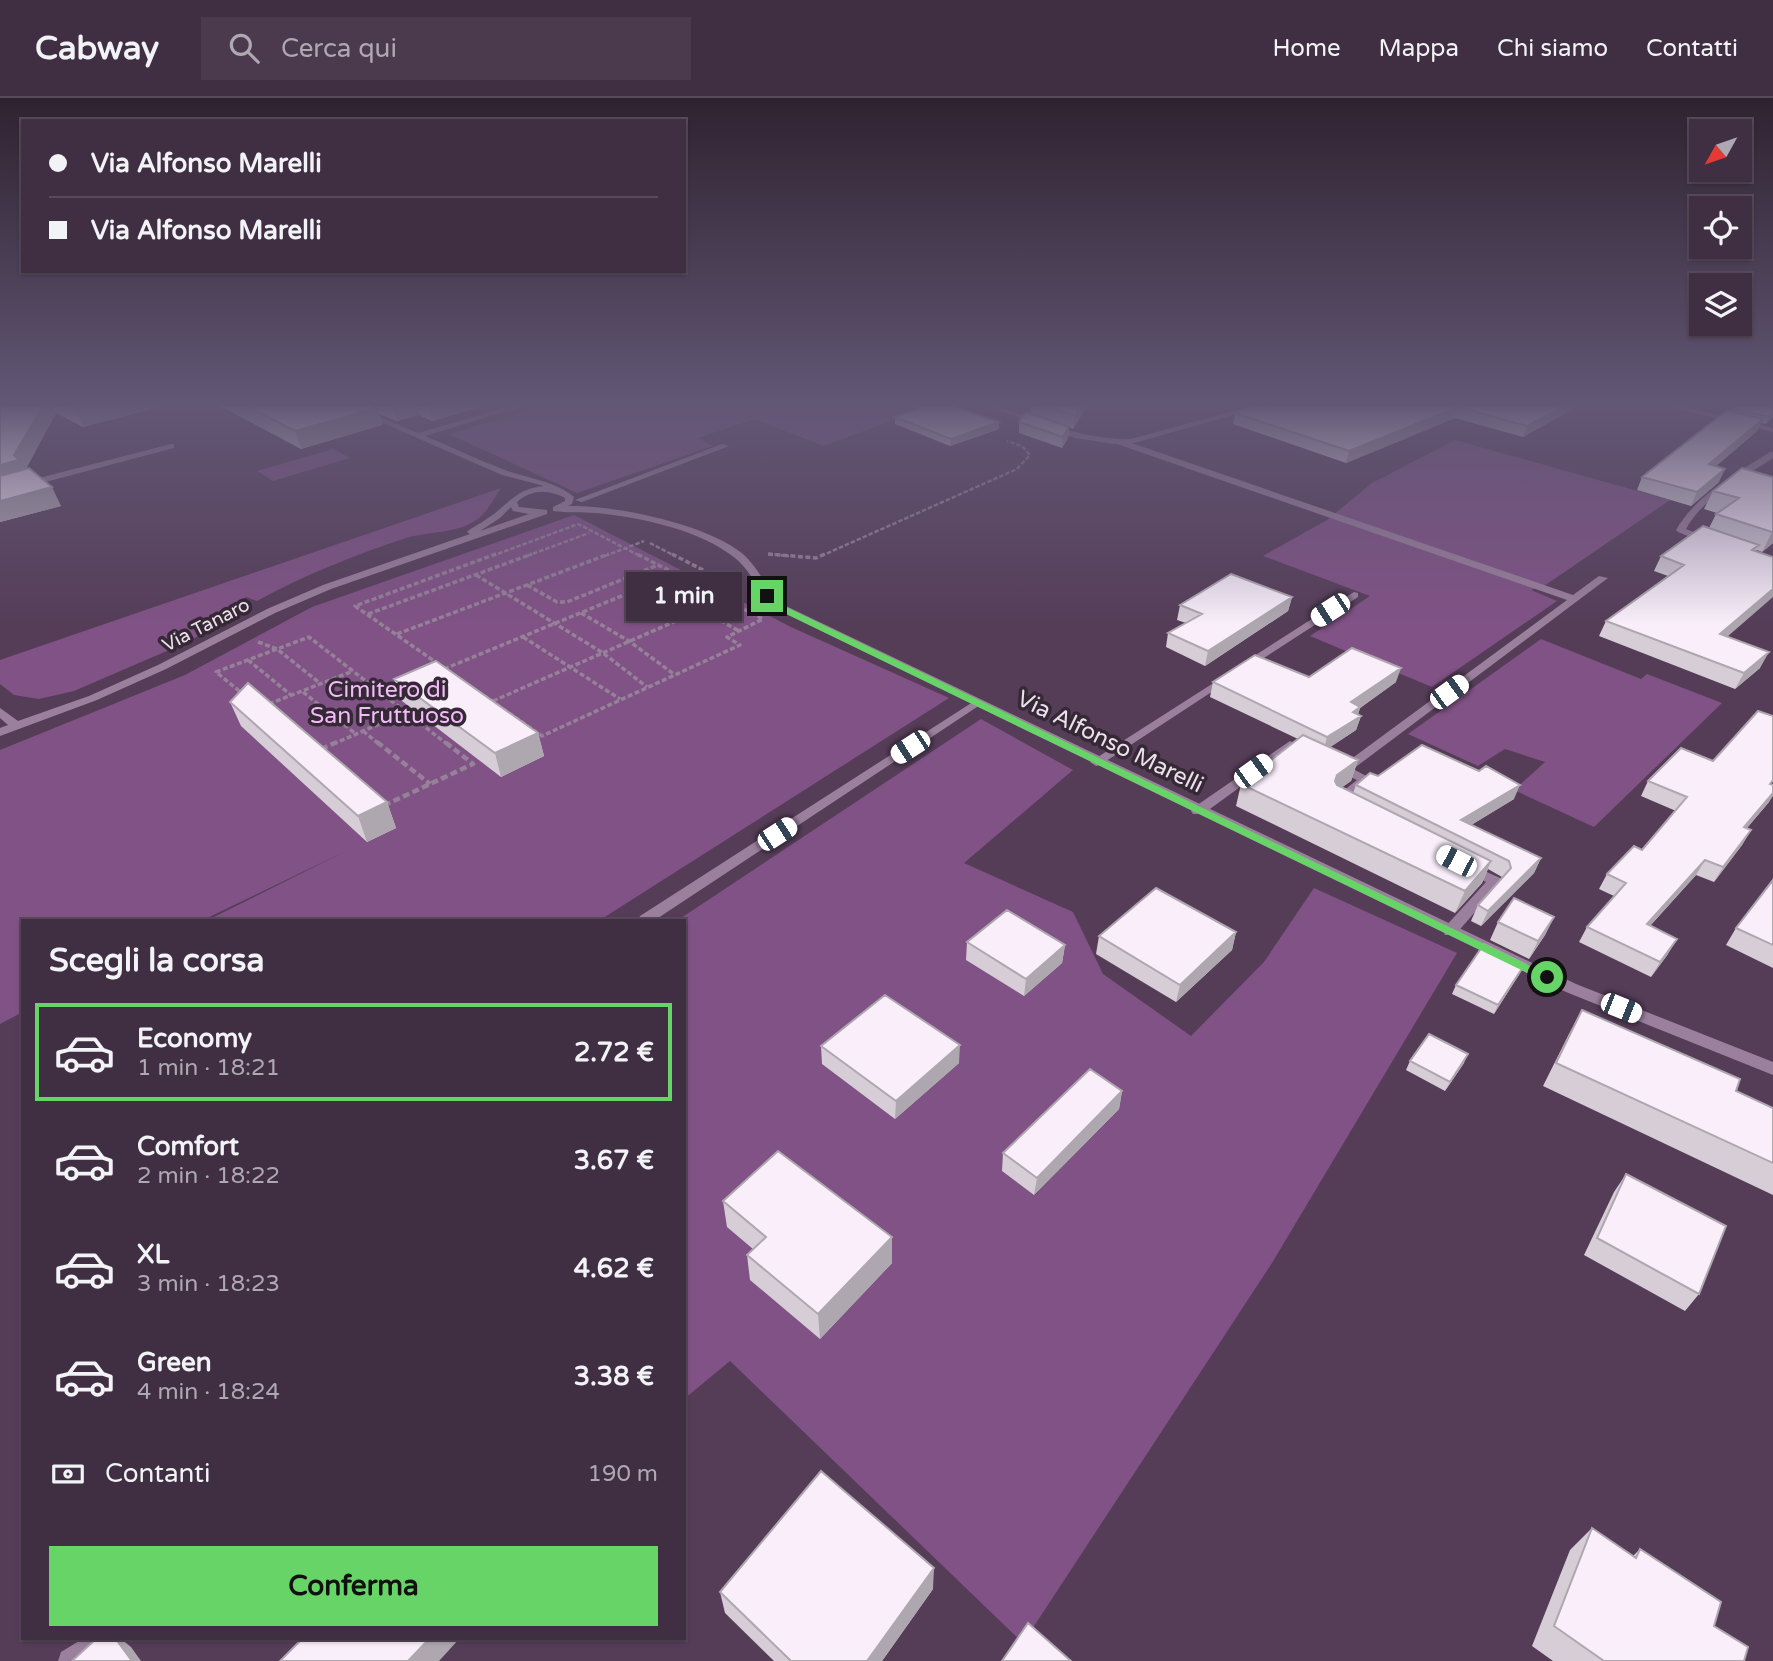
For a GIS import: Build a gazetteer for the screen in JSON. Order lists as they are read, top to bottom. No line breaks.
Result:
{"streets":{"street":["Via Tanaro","Via Alfonso Marelli"]},"crossings":[["Via Tanaro","Via Alfonso Marelli"]],"parks":["Cimitero di San Fruttuoso"],"north":"bottom left","page":{"header":"Cabway","search":"Cerca qui","nav":["Home","Mappa","Chi siamo","Contatti"],"banner":["Via Alfonso Marelli","Via Alfonso Marelli"],"bubble":"1 min","heading":"Scegli la corsa","list":[{"name":"Economy","note":"1 min · 18:21","value":"2.72 €"},{"name":"Comfort","note":"2 min · 18:22","value":"3.67 €"},{"name":"XL","note":"3 min · 18:23","value":"4.62 €"},{"name":"Green","note":"4 min · 18:24","value":"3.38 €"}],"pay":["Contanti","190 m"],"buttons":"Conferma"}}
